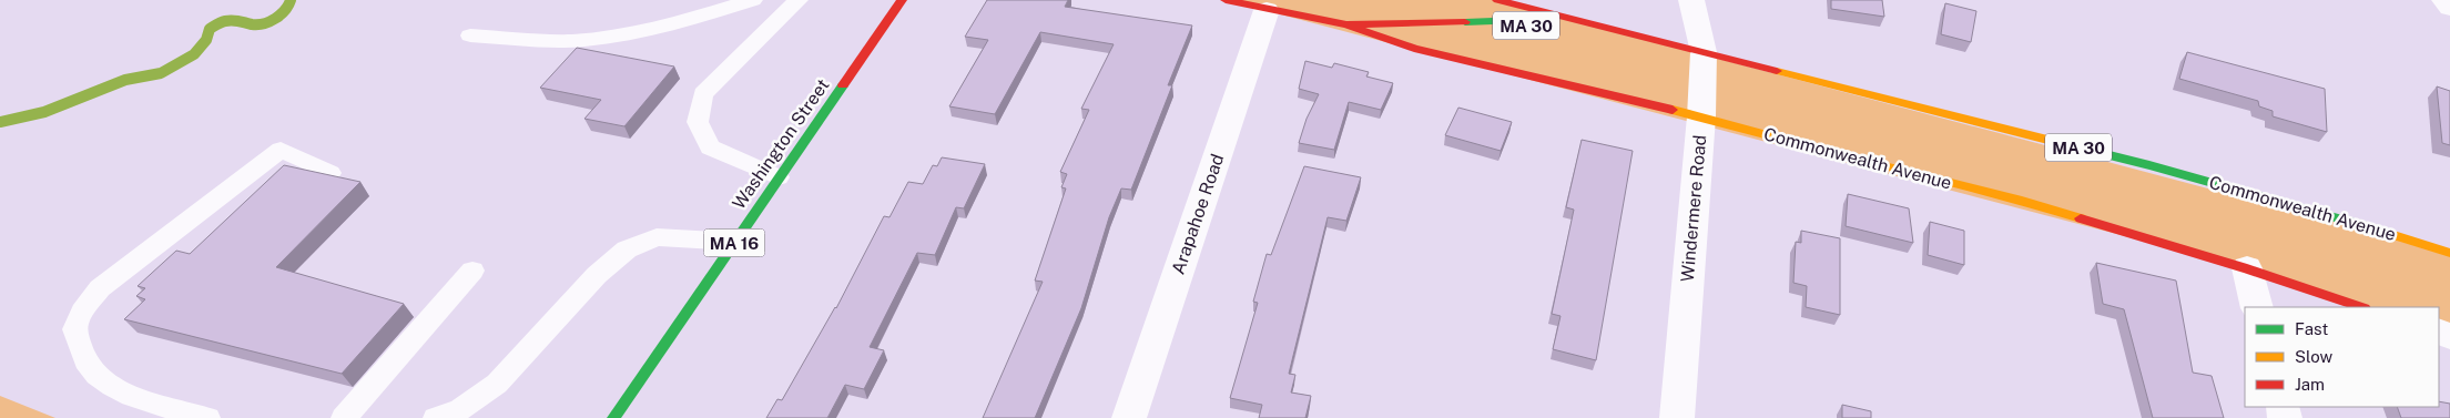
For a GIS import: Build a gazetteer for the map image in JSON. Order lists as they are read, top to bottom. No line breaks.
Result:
{"streets":{"main road":["MA 30","Washington Street","Commonwealth Avenue","MA 16"],"street":["Windermere Road","Arapahoe Road"]},"crossings":[["Commonwealth Avenue","Windermere Road"],["Commonwealth Avenue","Arapahoe Road"]],"legend":["Fast","Slow","Jam"]}
